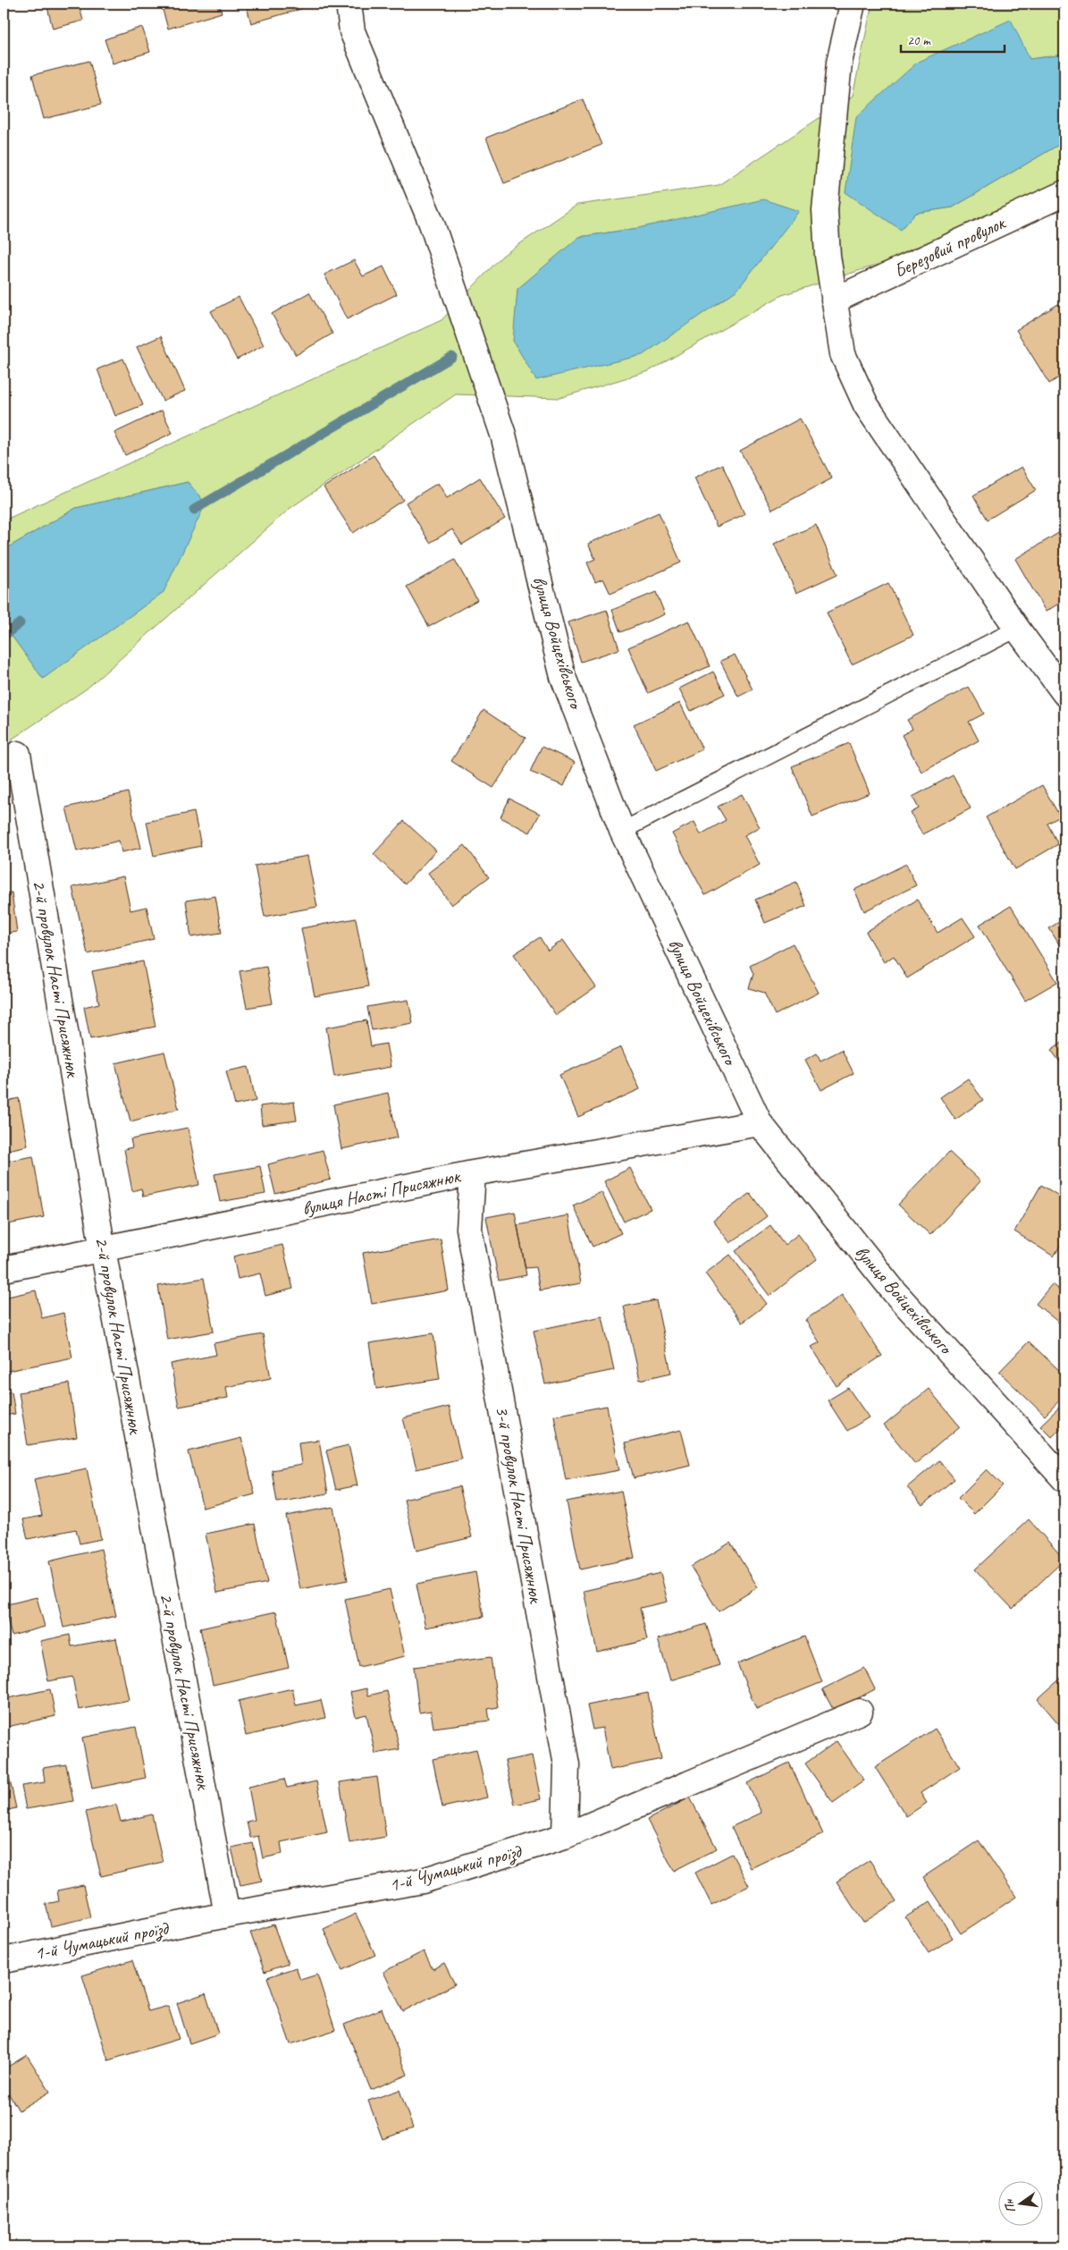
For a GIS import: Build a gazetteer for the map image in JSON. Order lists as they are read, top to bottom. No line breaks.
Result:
{"streets":{"street":["Березовий провулок","вулиця Войцехівського","2-й провулок Насті Присяжнюк","вулиця Насті Присяжнюк","3-й провулок Насті Присяжнюк","1-й Чумацький проїзд"]},"crossings":[["вулиця Войцехівського","вулиця Насті Присяжнюк"],["2-й провулок Насті Присяжнюк","вулиця Насті Присяжнюк"],["2-й провулок Насті Присяжнюк","1-й Чумацький проїзд"],["вулиця Насті Присяжнюк","3-й провулок Насті Присяжнюк"],["3-й провулок Насті Присяжнюк","1-й Чумацький проїзд"]],"scale_bar":"20 m","north":"left"}
